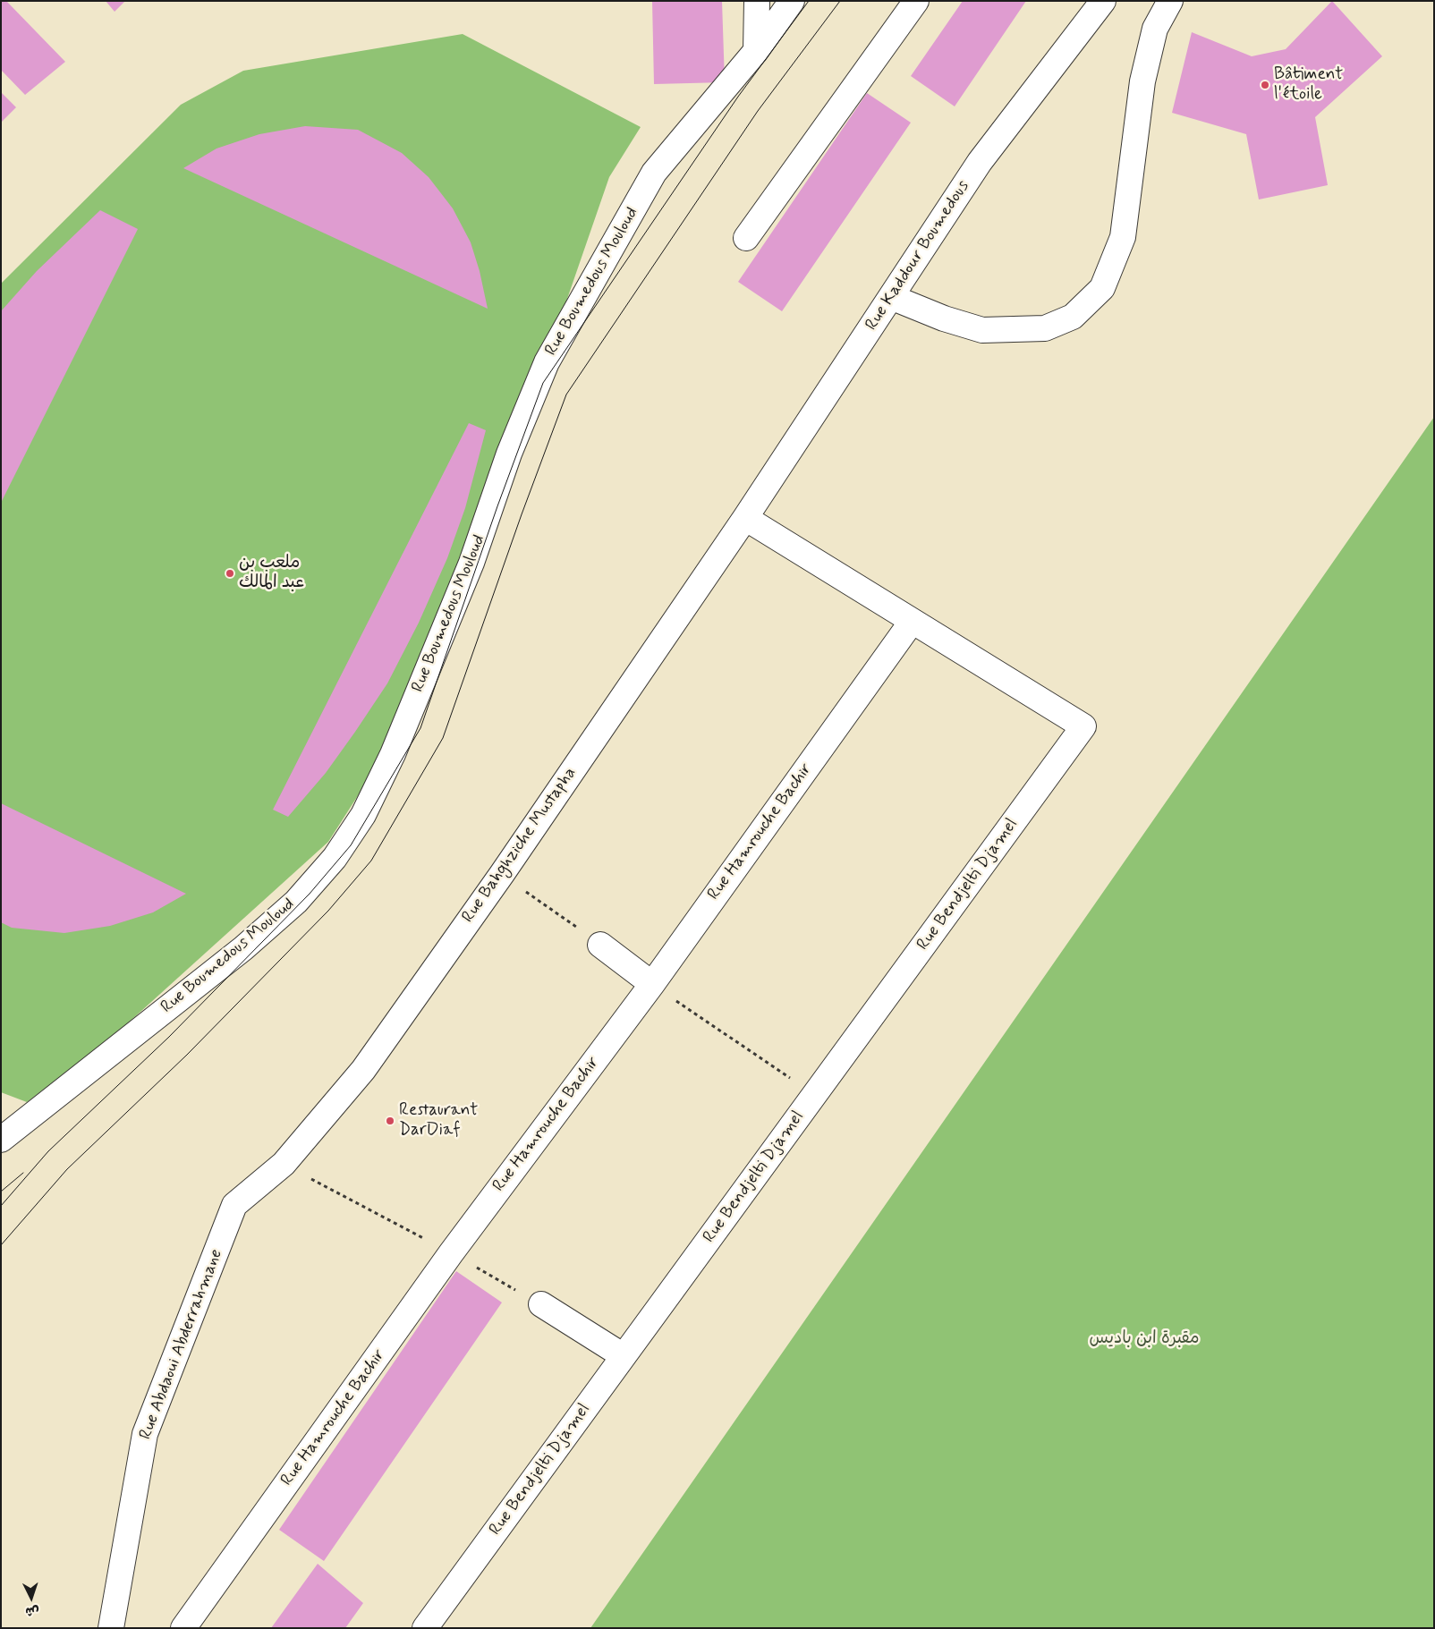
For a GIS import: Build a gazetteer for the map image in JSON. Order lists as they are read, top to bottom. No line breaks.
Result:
{"streets":{"street":["Rue Kaddour Boumedous","Rue Boumedous Mouloud","Rue Hamrouche Bachir","Rue Bahghziche Mustapha","Rue Bendjelti Djamel","Rue Abdaoui Abderrahmane"]},"crossings":[["Rue Kaddour Boumedous","Rue Bahghziche Mustapha"],["Rue Hamrouche Bachir","Rue Bendjelti Djamel"],["Rue Bahghziche Mustapha","Rue Abdaoui Abderrahmane"]],"parks":["مقبرة ابن باديس"],"places":["Bâtiment l'étoile","ملعب بن عبد المالك","Restaurant DarDiaf"],"north":"bottom"}
